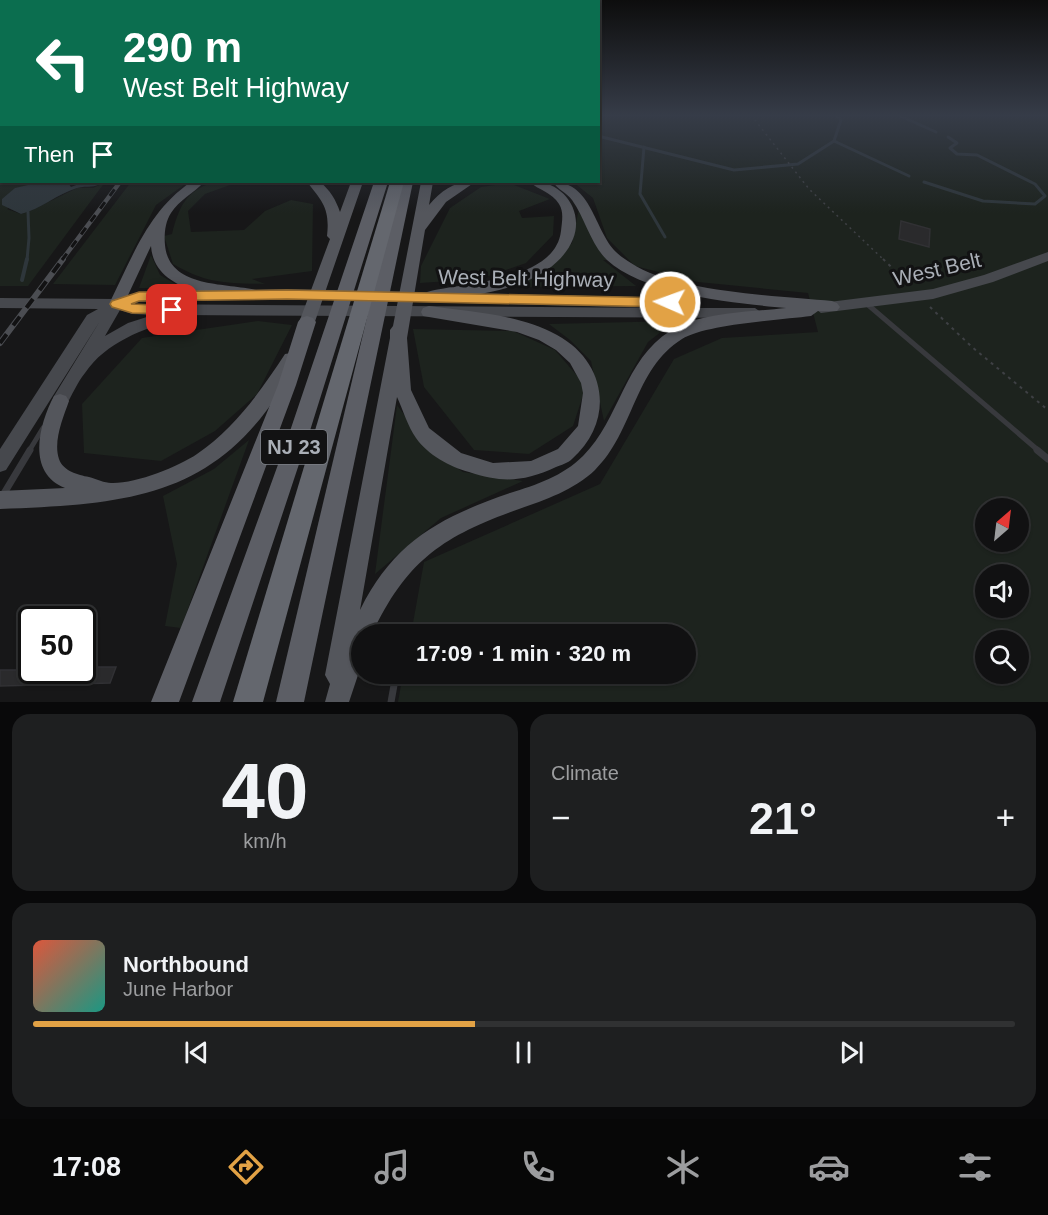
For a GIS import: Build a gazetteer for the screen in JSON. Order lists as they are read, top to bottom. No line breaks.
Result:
{"streets":{"highway":["NJ 23"],"main road":["West Belt","West Belt Highway"]},"crossings":[["West Belt","West Belt Highway"]],"north":"top right","page":{"turn":["290 m","West Belt Highway"],"then":"Then","limit":"50","trip":"17:09 · 1 min · 320 m","tile":[["40","km/h"],"Climate"],"heat":["−","21°","+"],"song":["Northbound","June Harbor"],"tabs":"17:08"}}
